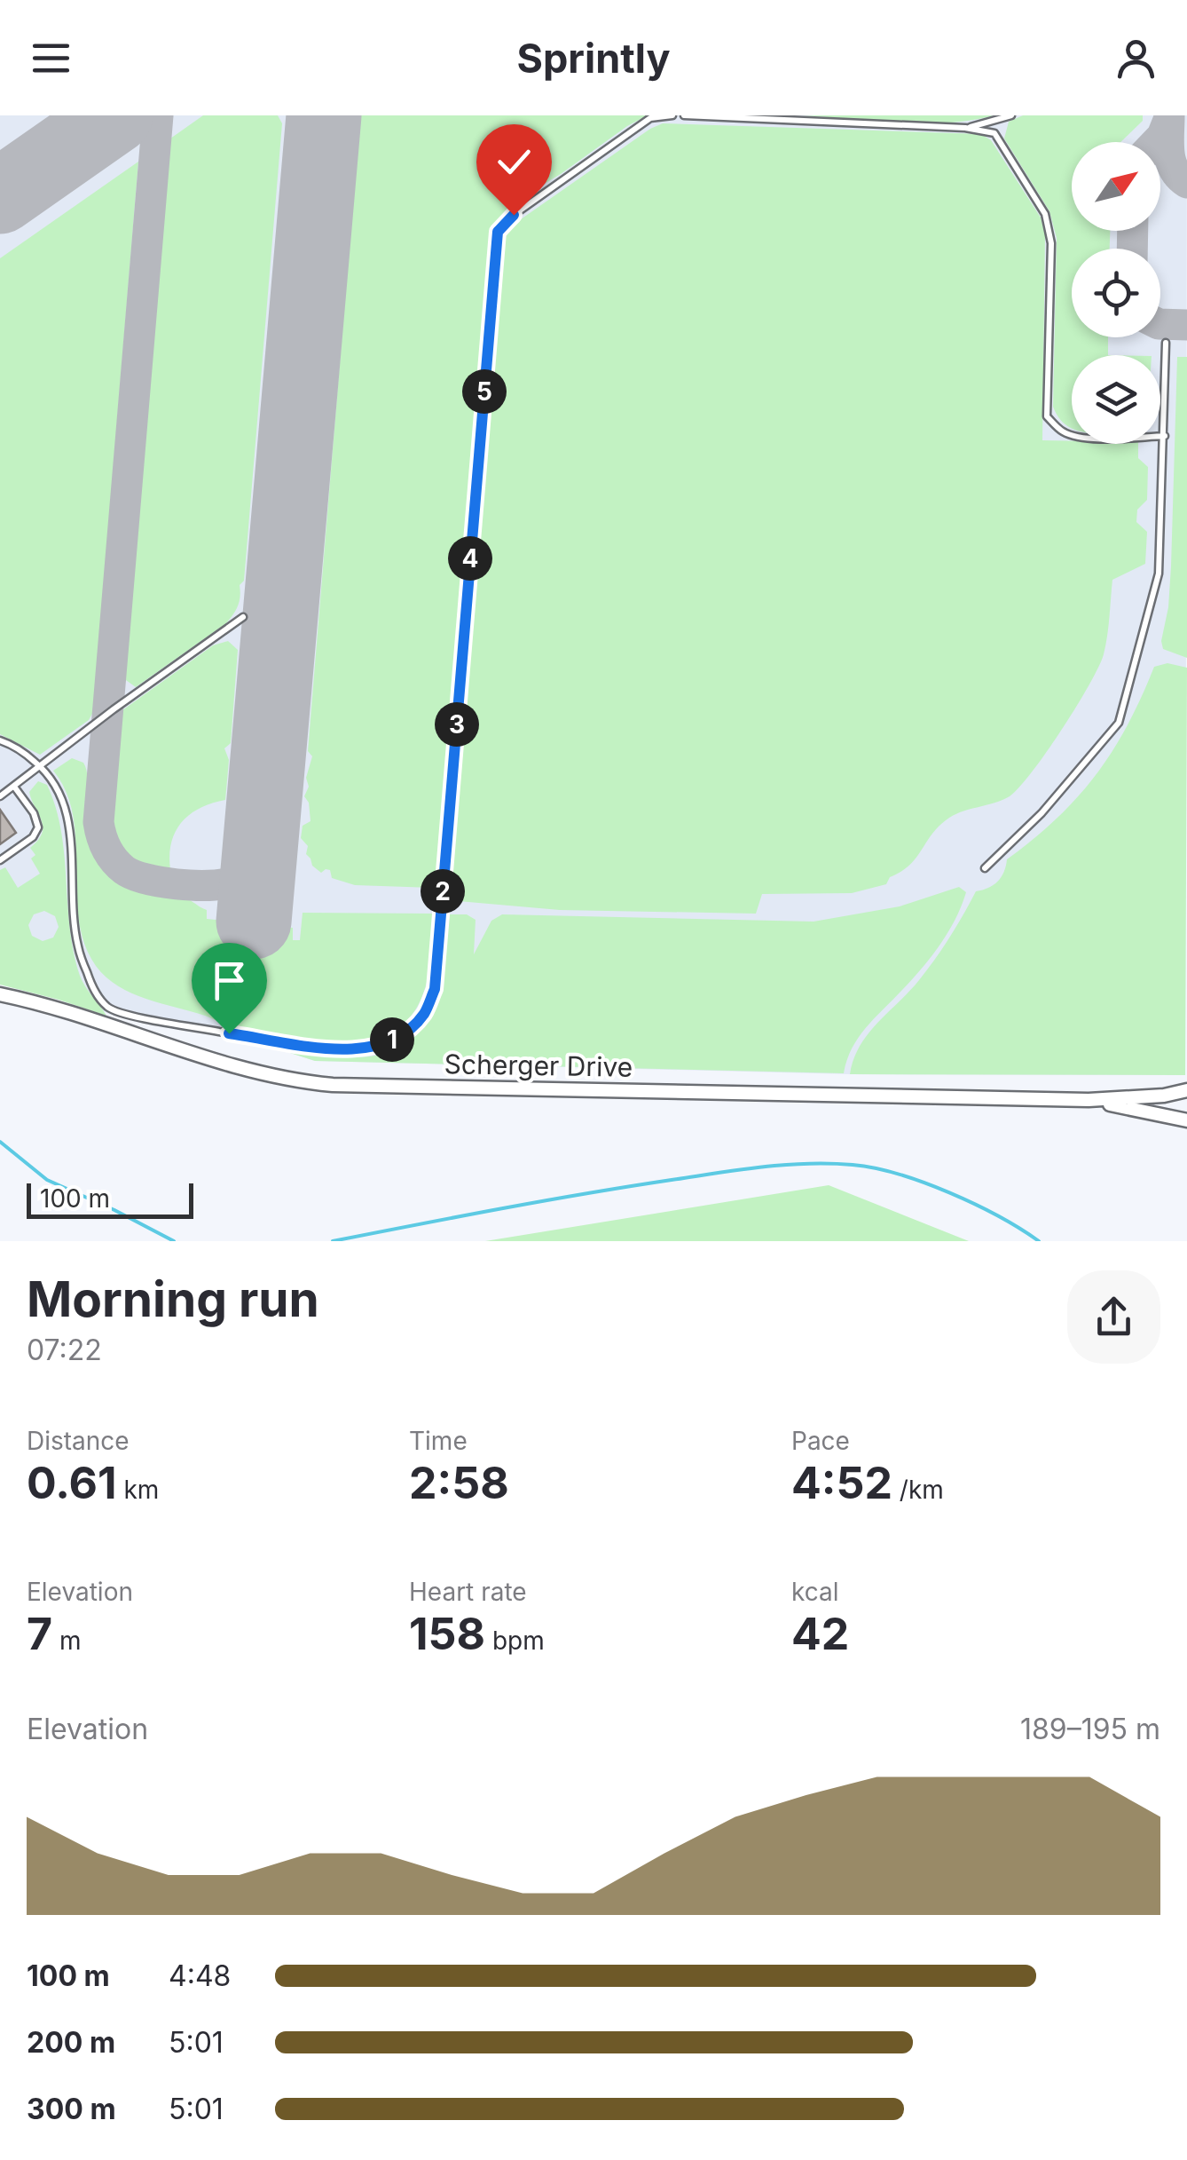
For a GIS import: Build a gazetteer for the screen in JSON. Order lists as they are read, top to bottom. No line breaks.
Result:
{"streets":{"street":["Scherger Drive"]},"scale_bar":"100 m","north":"top right","page":{"header":"Sprintly","pins":["5","4","3","2","1"],"scale":"100 m","heading":["Morning run","07:22"],"stats":[["Distance","0.61 km"],["Time","2:58"],["Pace","4:52 /km"],["Elevation","7 m"],["Heart rate","158 bpm"],["kcal","42"]],"chart":["Elevation","189–195 m"],"list":[{"name":"100 m","note":"4:48"},{"name":"200 m","note":"5:01"},{"name":"300 m","note":"5:01"}]}}
